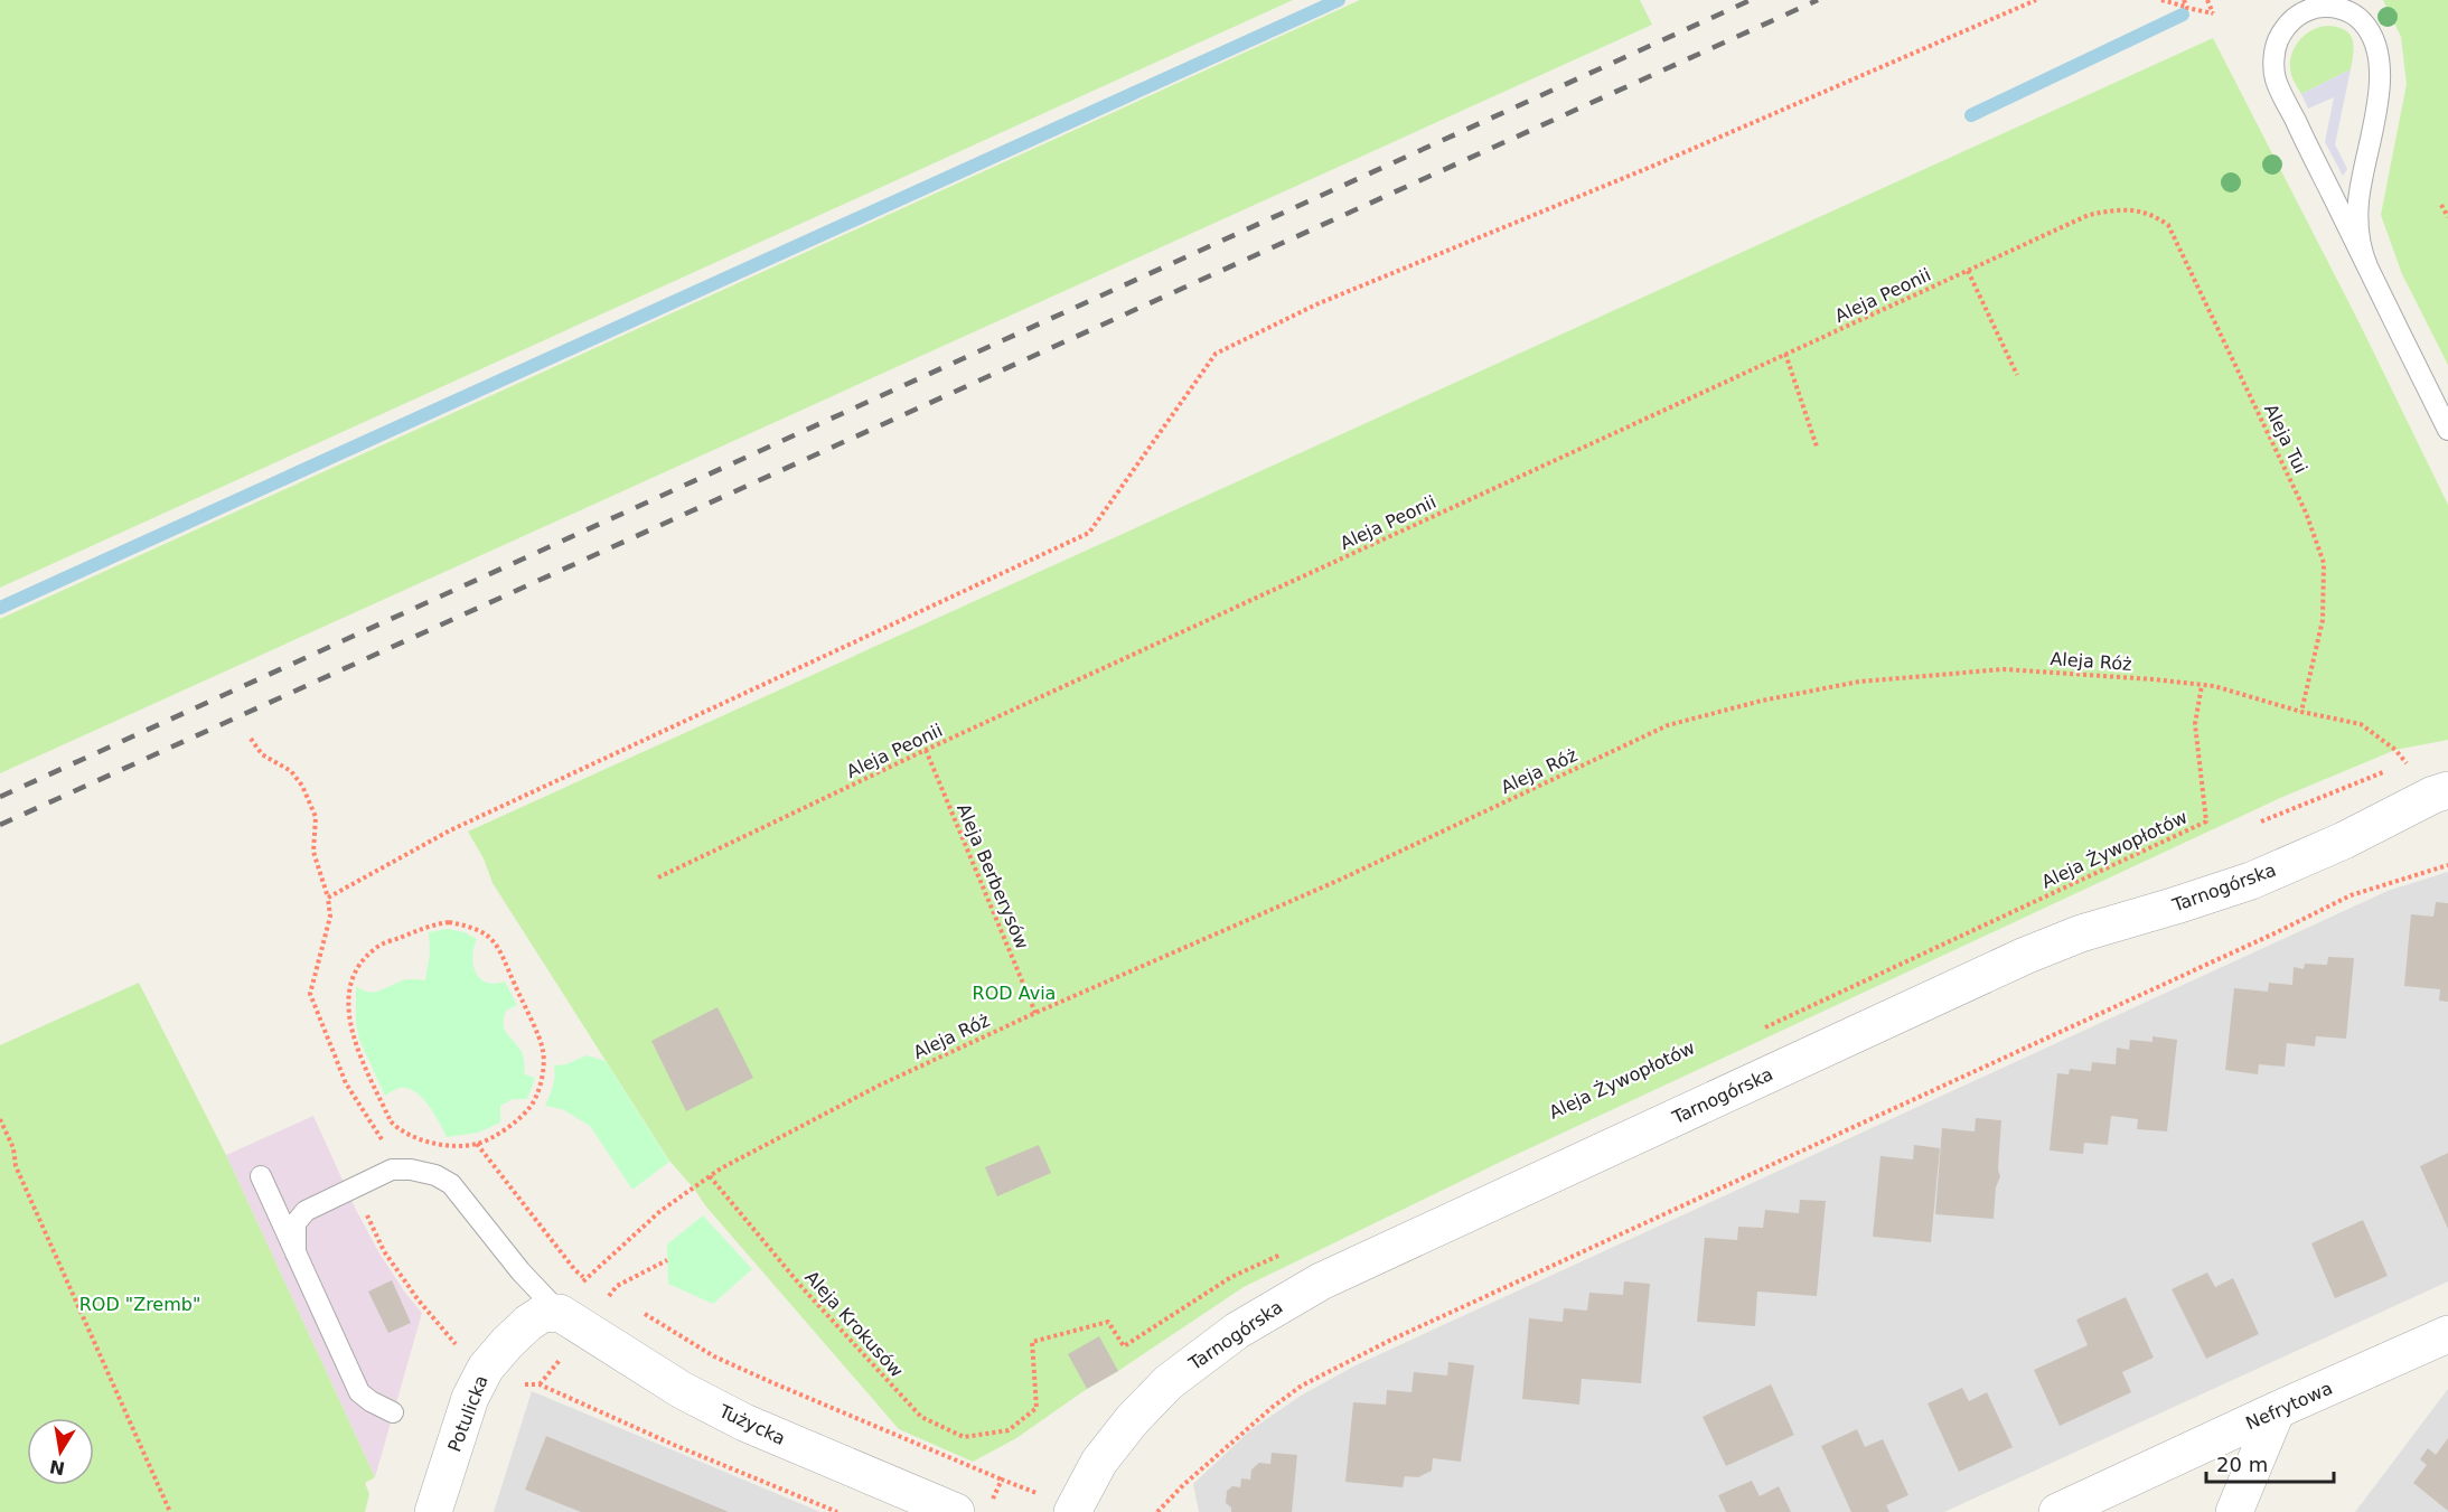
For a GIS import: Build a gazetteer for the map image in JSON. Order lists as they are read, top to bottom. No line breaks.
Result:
{"streets":{"street":["Tarnogórska","Nefrytowa","Potulicka","Tużycka"],"path":["Aleja Peonii","Aleja Tui","Aleja Róż","Aleja Żywopłotów","Aleja Berberysów","Aleja Krokusów"]},"crossings":[["Aleja Peonii","Aleja Tui"],["Aleja Peonii","Aleja Berberysów"],["Aleja Tui","Aleja Róż"],["Aleja Róż","Aleja Żywopłotów"],["Aleja Róż","Aleja Berberysów"],["Aleja Róż","Tarnogórska"],["Aleja Róż","Aleja Krokusów"],["Aleja Róż","Potulicka"],["Aleja Róż","Tużycka"],["Potulicka","Tużycka"]],"parks":["ROD Avia","ROD \"Zremb\""],"scale_bar":"20 m","north":"bottom"}
